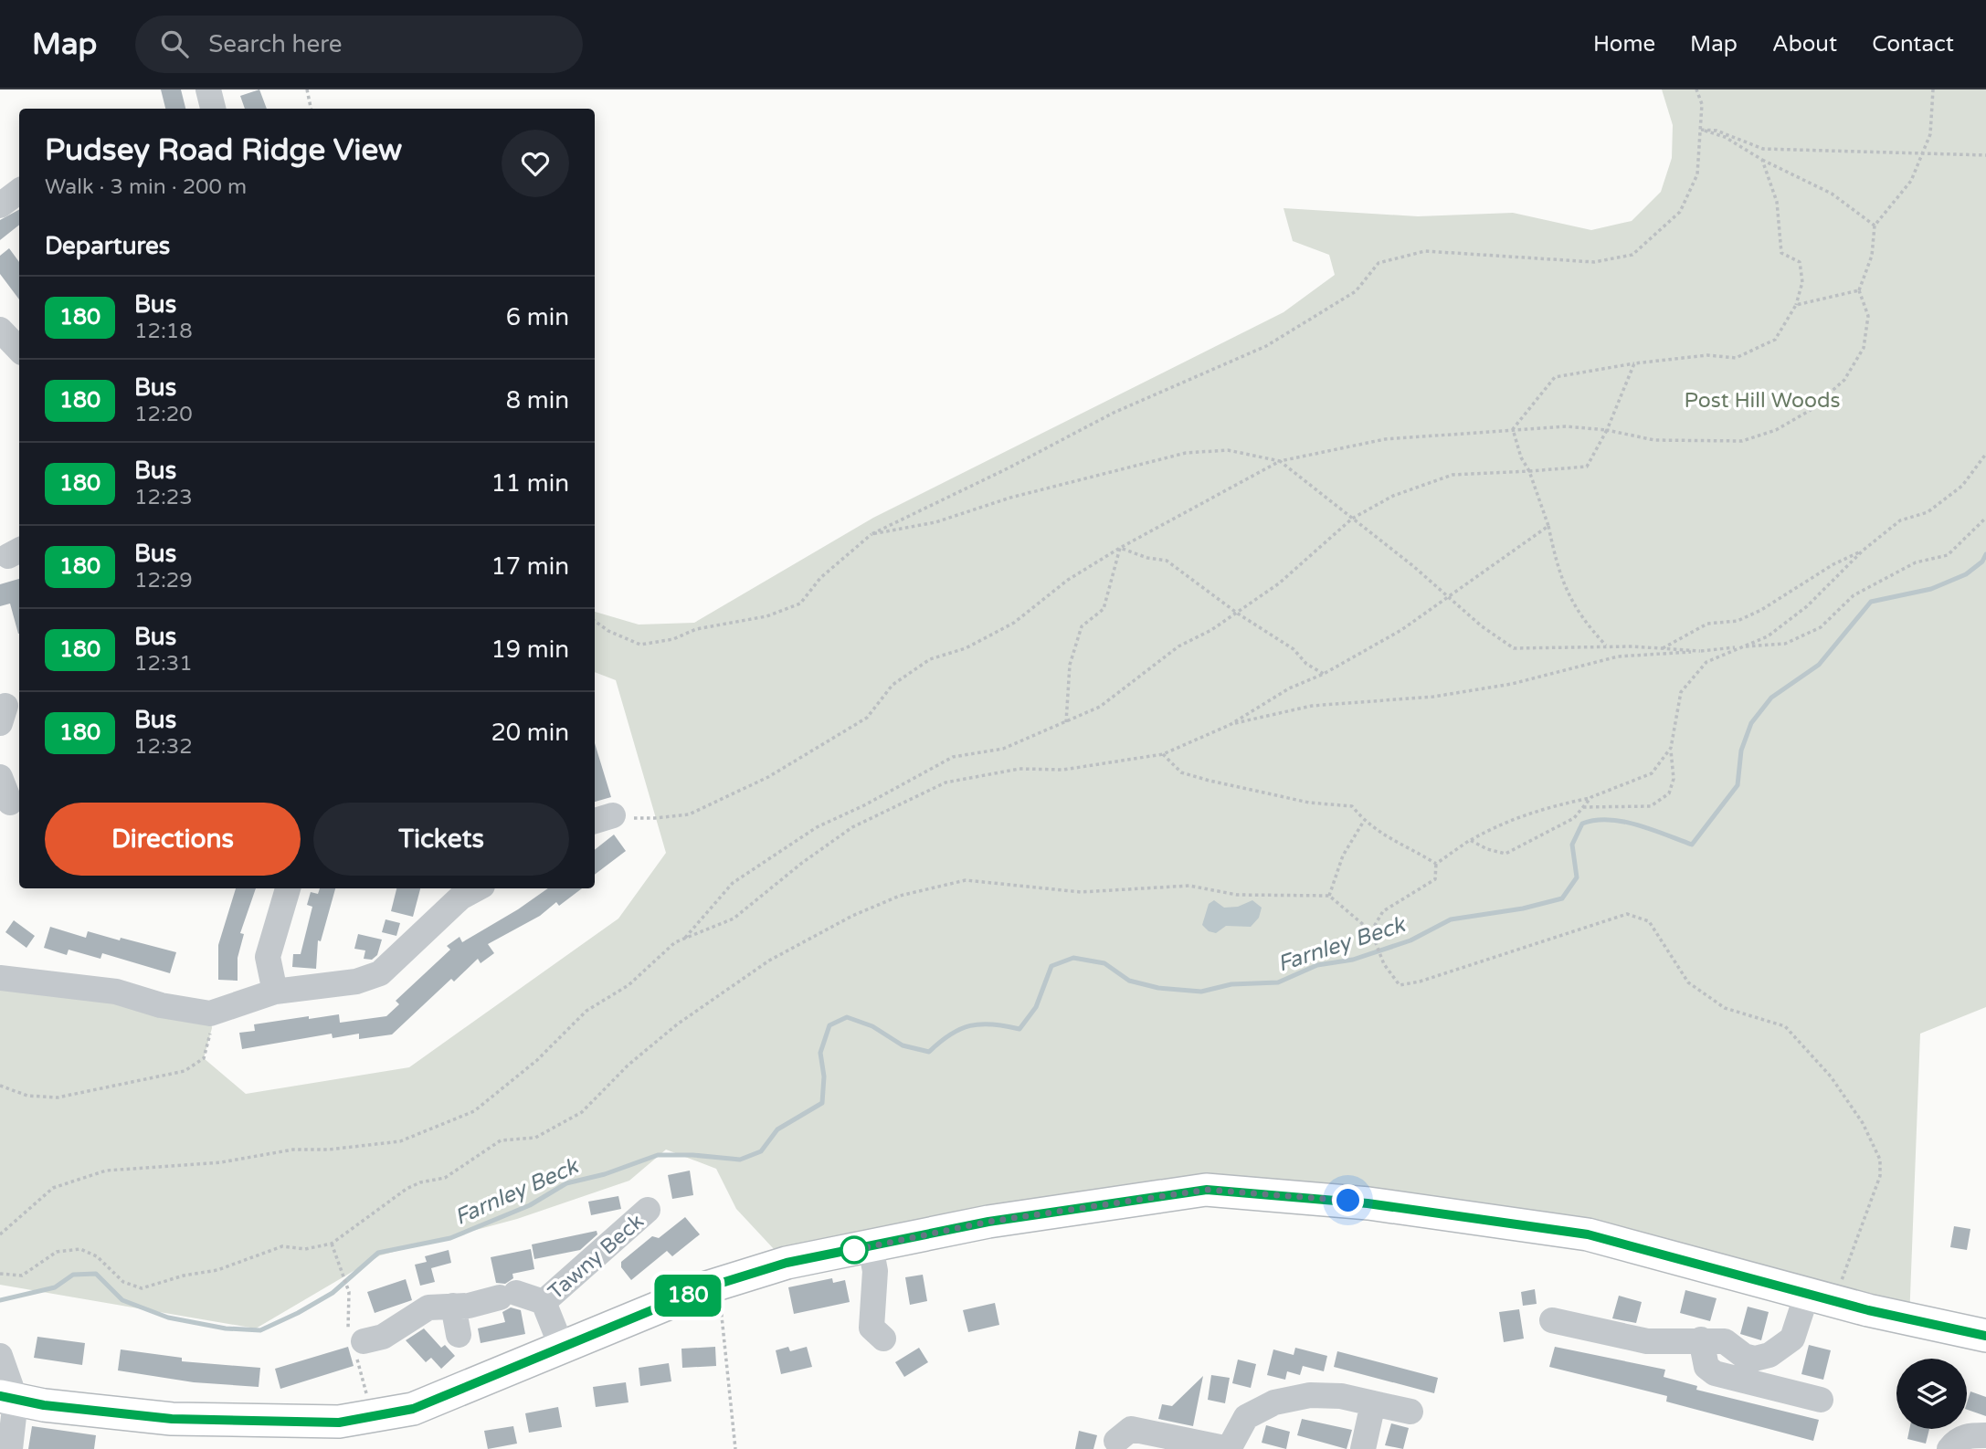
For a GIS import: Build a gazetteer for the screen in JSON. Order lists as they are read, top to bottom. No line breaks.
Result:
{"streets":{"street":["Tawny Beck"]},"water":["Farnley Beck"],"parks":["Post Hill Woods"],"lines":["bus line 180"],"page":{"header":"Map","search":"Search here","nav":["Home","Map","About","Contact"],"on_map":"180","heading":[["Pudsey Road Ridge View","Walk · 3 min · 200 m"],"Departures"],"list":[{"mark":"180","name":"Bus","note":"12:18","value":"6 min"},{"mark":"180","name":"Bus","note":"12:20","value":"8 min"},{"mark":"180","name":"Bus","note":"12:23","value":"11 min"},{"mark":"180","name":"Bus","note":"12:29","value":"17 min"},{"mark":"180","name":"Bus","note":"12:31","value":"19 min"},{"mark":"180","name":"Bus","note":"12:32","value":"20 min"}],"buttons":["Directions","Tickets"]}}
